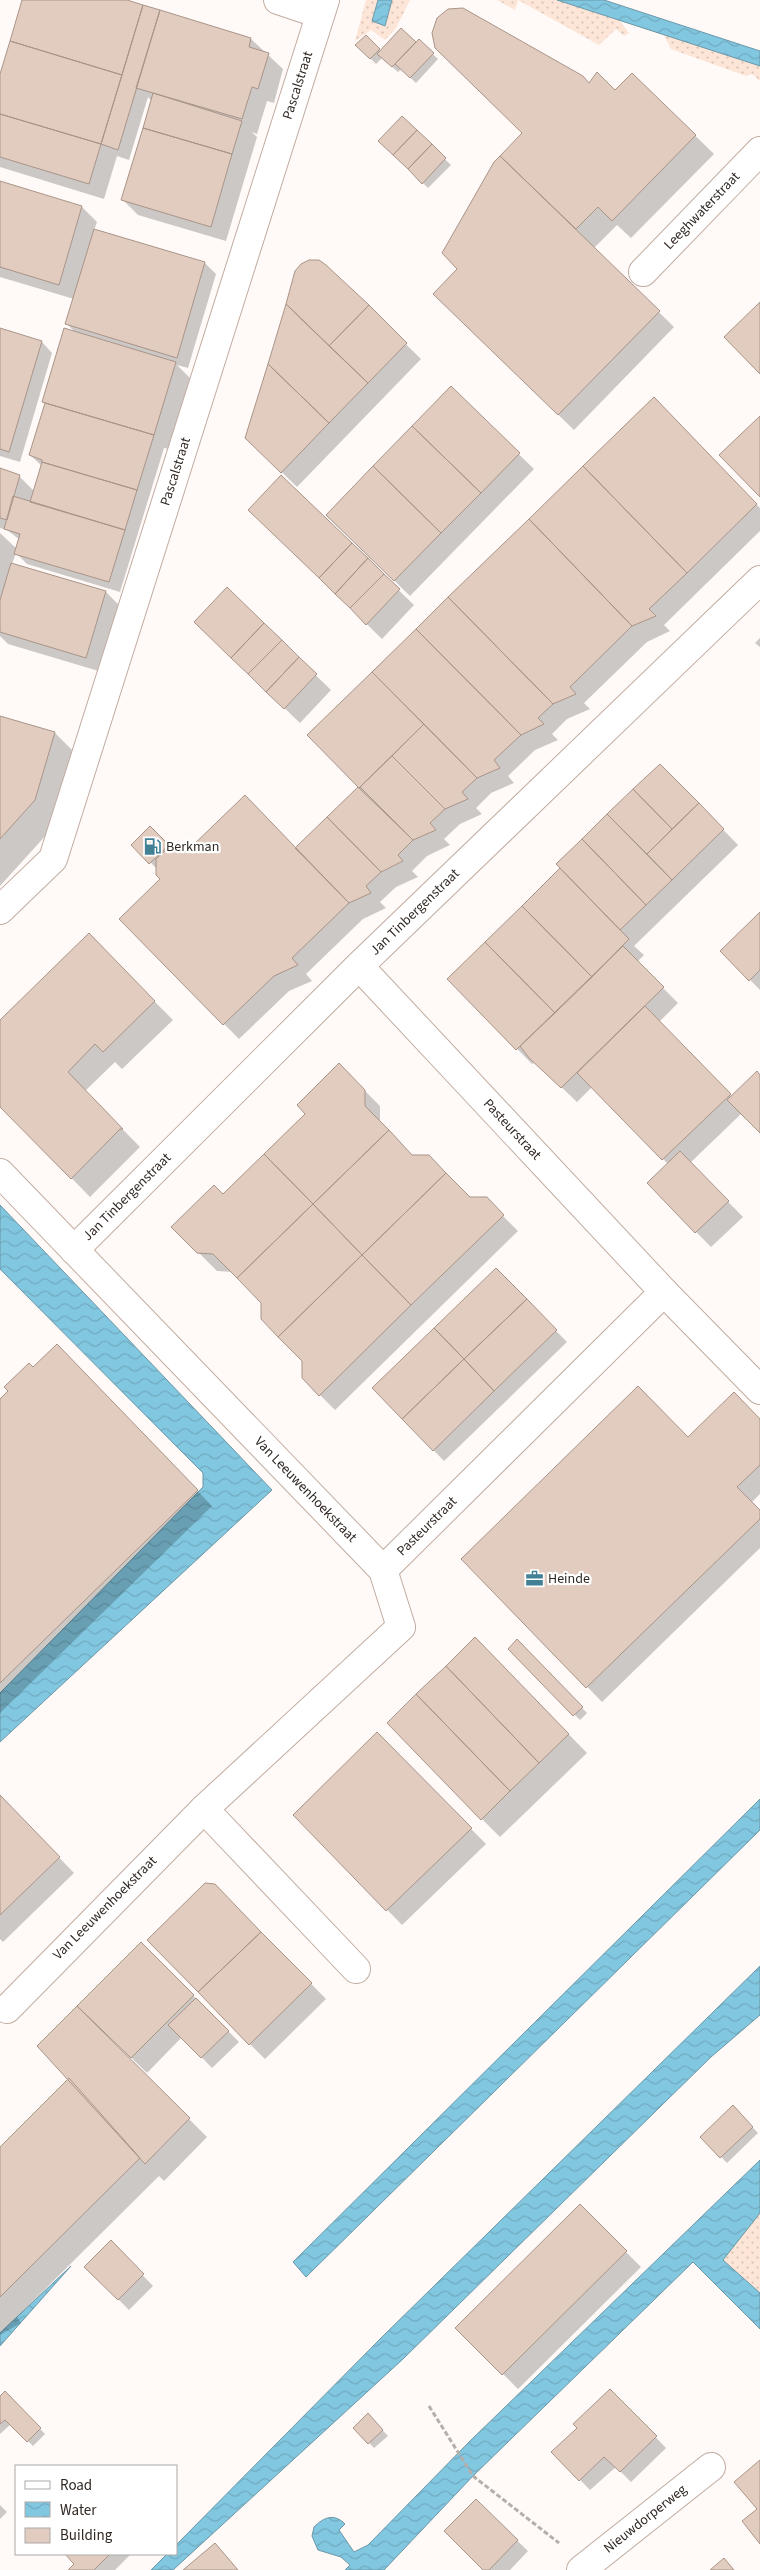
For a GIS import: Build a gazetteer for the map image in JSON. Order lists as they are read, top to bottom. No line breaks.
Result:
{"streets":{"street":["Pascalstraat","Leeghwaterstraat","Jan Tinbergenstraat","Pasteurstraat","Van Leeuwenhoekstraat","Nieuwdorperweg"]},"crossings":[["Jan Tinbergenstraat","Pasteurstraat"],["Jan Tinbergenstraat","Van Leeuwenhoekstraat"],["Pasteurstraat","Van Leeuwenhoekstraat"]],"places":{"fuel station":["Berkman"],"office":["Heinde"]},"legend":["Road","Water","Building"]}
